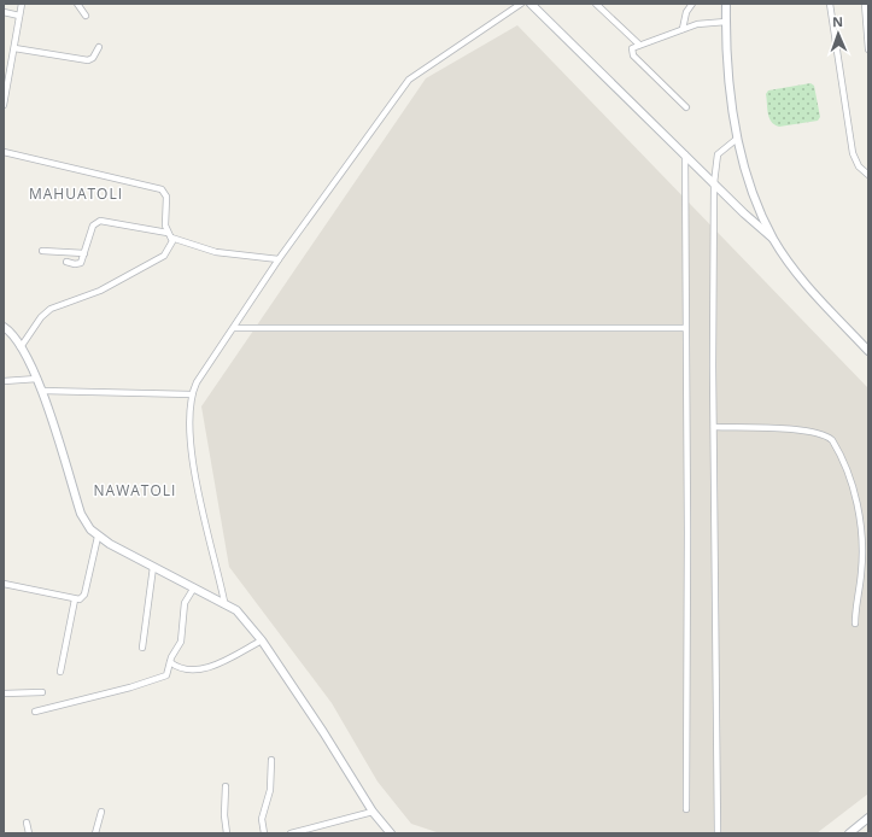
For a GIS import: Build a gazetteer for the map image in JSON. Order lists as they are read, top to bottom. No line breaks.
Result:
{"districts":["MAHUATOLI","NAWATOLI"],"north":"top"}
